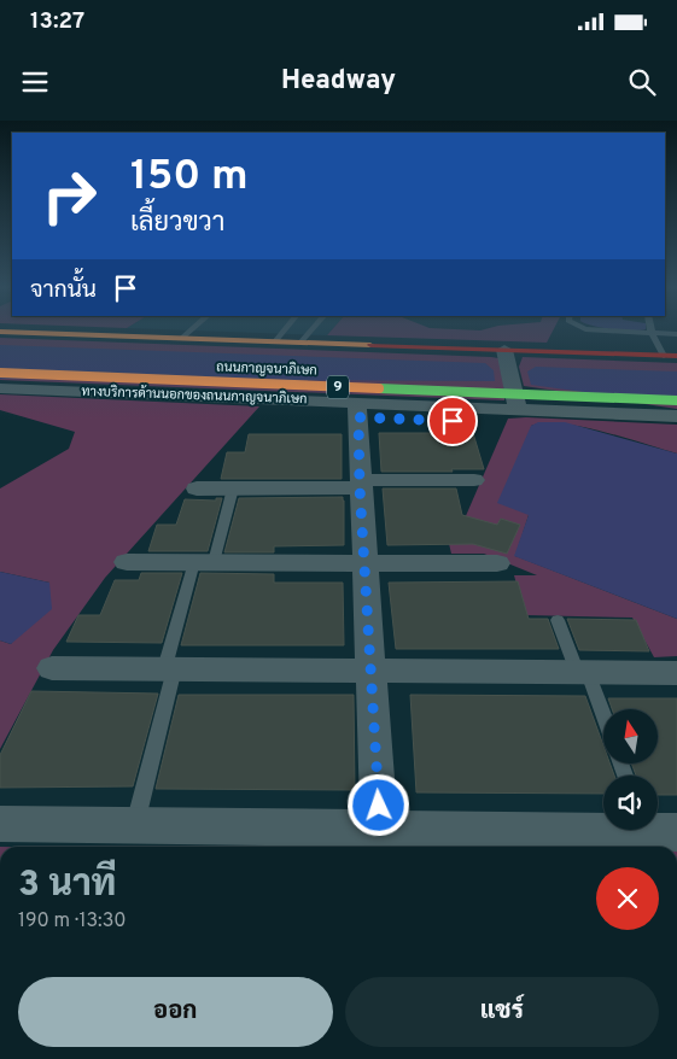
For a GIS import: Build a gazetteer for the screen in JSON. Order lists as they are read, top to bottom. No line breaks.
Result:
{"streets":{"main road":["ถนนกาญจนาภิเษก","9"],"street":["ทางบริการด้านนอกของถนนกาญจนาภิเษก"]},"north":"top","page":{"status":"13:27","header":"Headway","turn":["150 m","เลี้ยวขวา"],"then":"จากนั้น","heading":["3 นาที","190 m · 13:30"],"buttons":["ออก","แชร์"]}}
